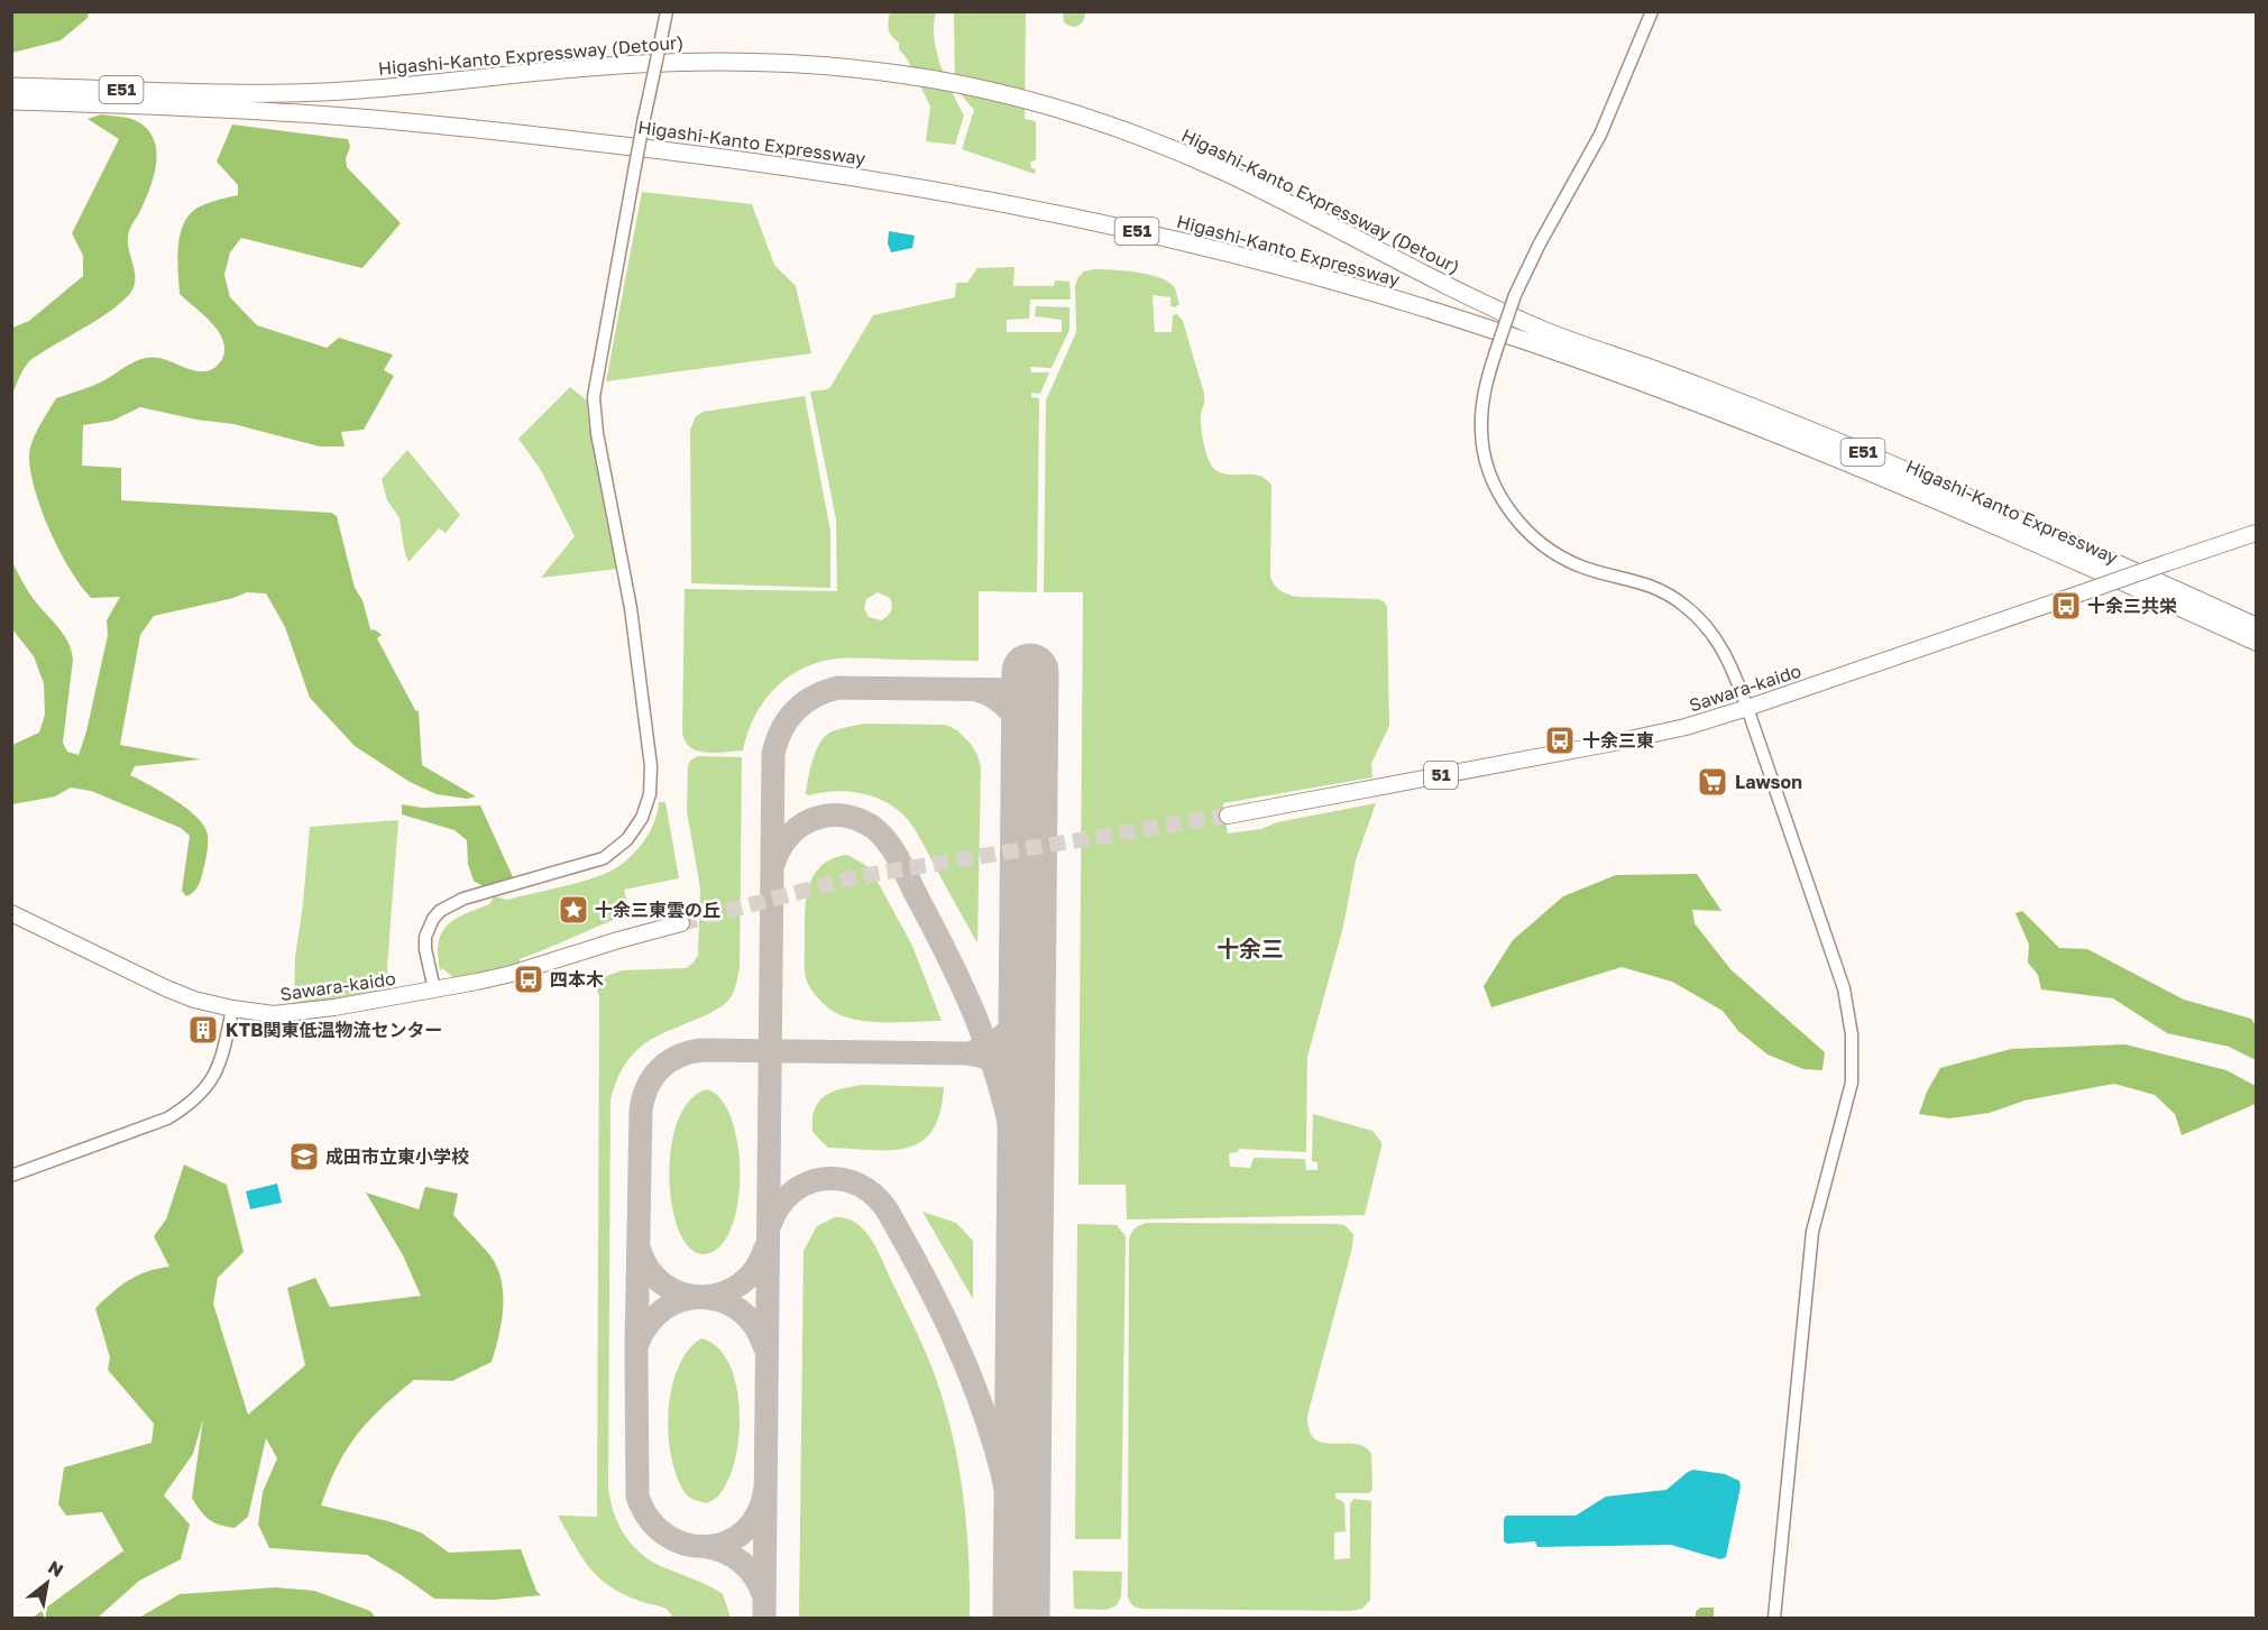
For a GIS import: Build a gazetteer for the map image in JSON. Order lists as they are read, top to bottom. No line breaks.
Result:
{"streets":{"highway":["Higashi-Kanto Expressway (Detour)","E51","Higashi-Kanto Expressway","Sawara-kaido","51"]},"crossings":[["Higashi-Kanto Expressway (Detour)","Higashi-Kanto Expressway"]],"districts":["十余三"],"places":{"bus stop":["十余三共栄","十余三東","四本木"],"supermarket":["Lawson"],"place":["十余三東雲の丘"],"building":["KTB関東低温物流センター"],"school or university":["成田市立東小学校"]},"north":"top right"}
